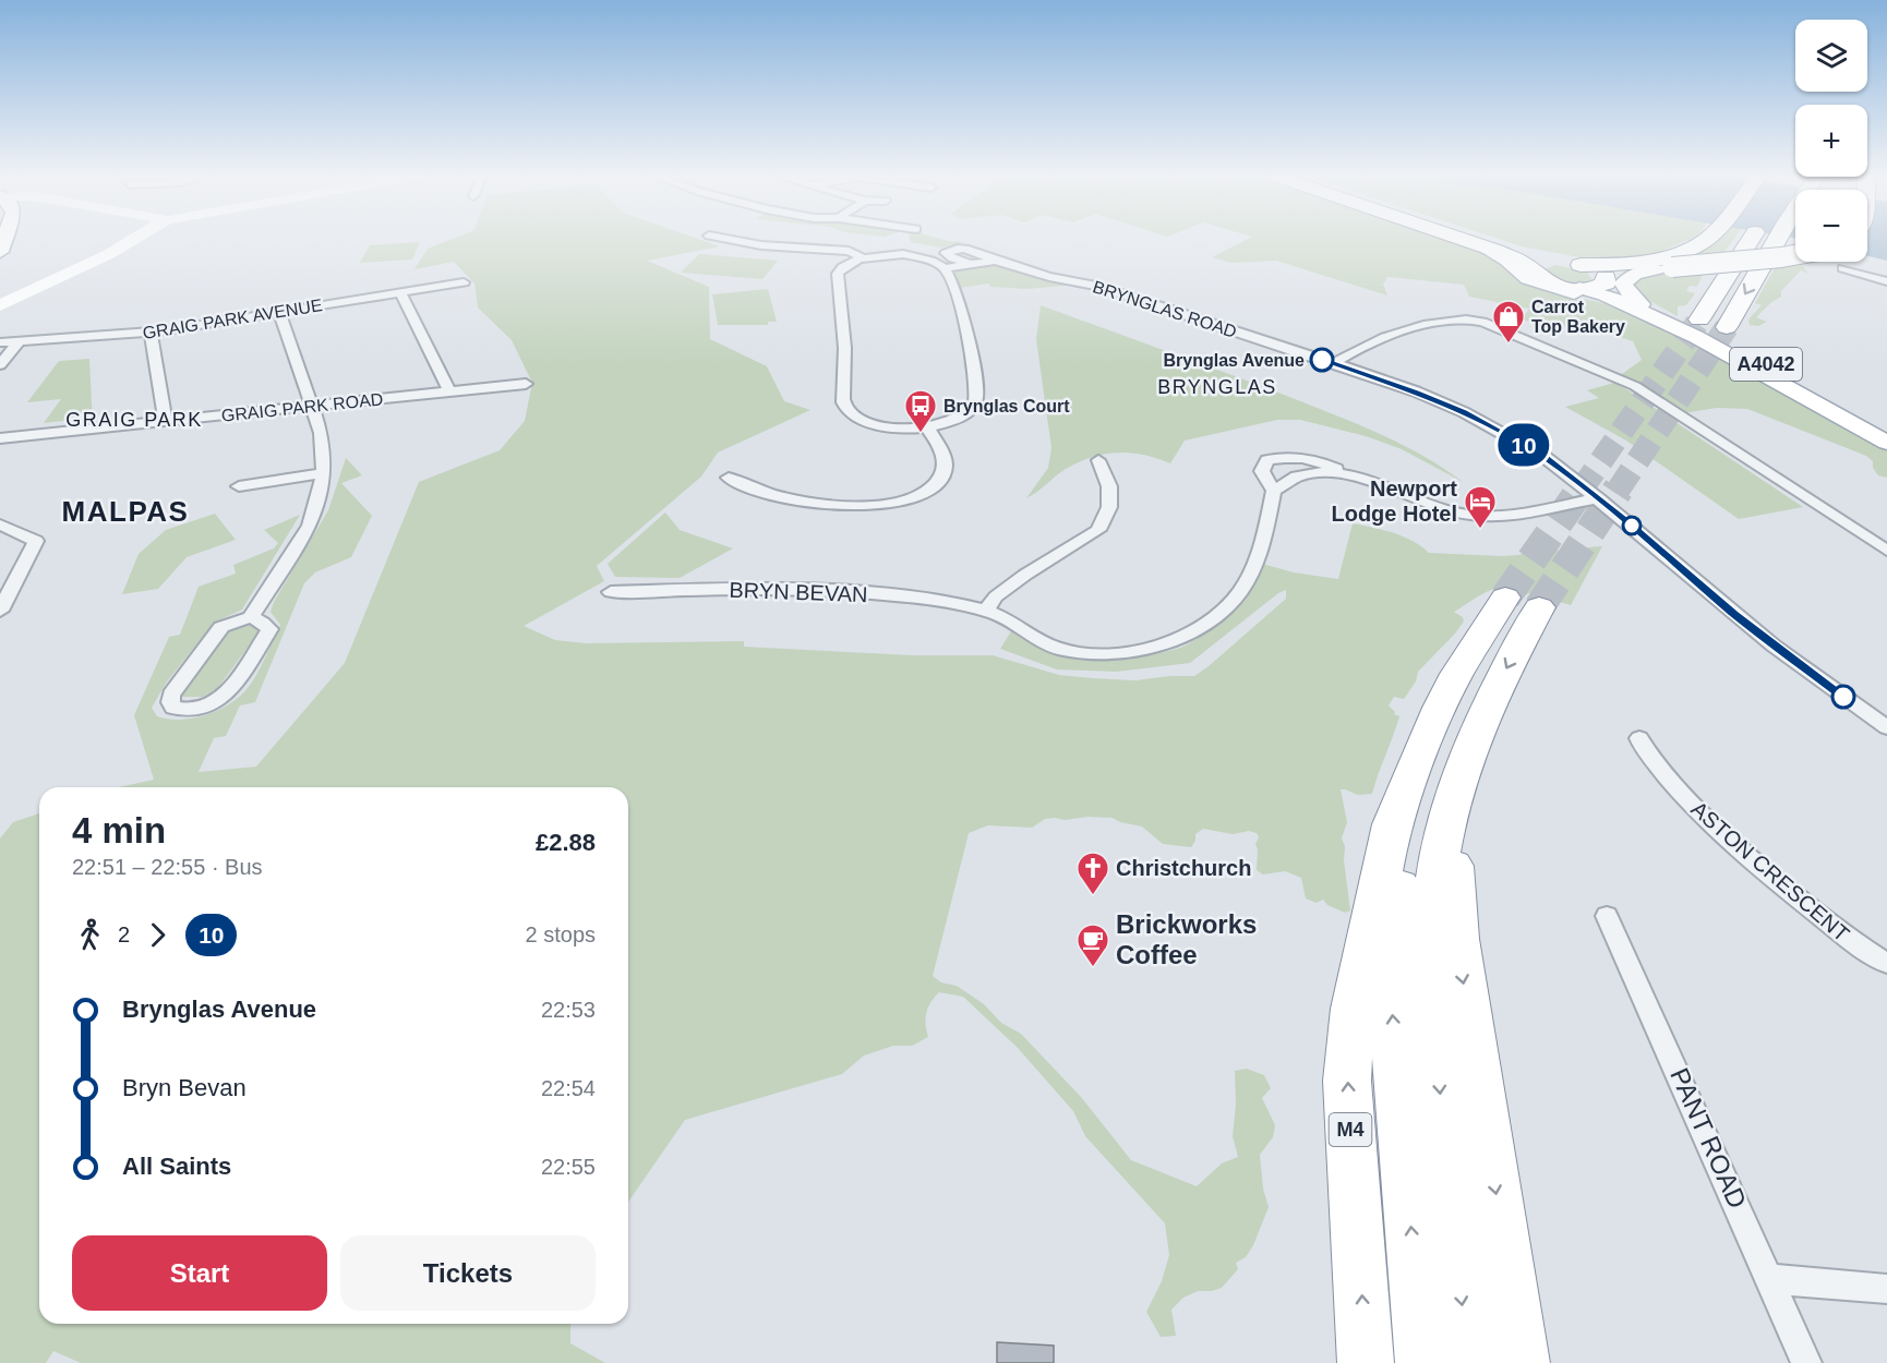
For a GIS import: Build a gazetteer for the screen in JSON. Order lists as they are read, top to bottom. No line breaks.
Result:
{"streets":{"highway":["A4042","M4"],"street":["BRYNGLAS ROAD","GRAIG PARK AVENUE","GRAIG PARK ROAD","BRYN BEVAN","ASTON CRESCENT","PANT ROAD"]},"crossings":[["BRYNGLAS ROAD","BRYN BEVAN"]],"districts":["BRYNGLAS","GRAIG PARK","MALPAS"],"places":{"shop":["Carrot Top Bakery"],"other":["Brynglas Avenue"],"bus stop":["Brynglas Court"],"hotel":["Newport Lodge Hotel"],"church":["Christchurch"],"cafe":["Brickworks Coffee"]},"lines":["bus line 10"],"page":{"on_map":"10","map_buttons":["+","−"],"heading":["4 min","22:51 – 22:55 · Bus","£2.88"],"legs":["2","10","2 stops"],"list":[{"name":"Brynglas Avenue","value":"22:53"},{"name":"Bryn Bevan","value":"22:54"},{"name":"All Saints","value":"22:55"}],"buttons":["Start","Tickets"]}}
